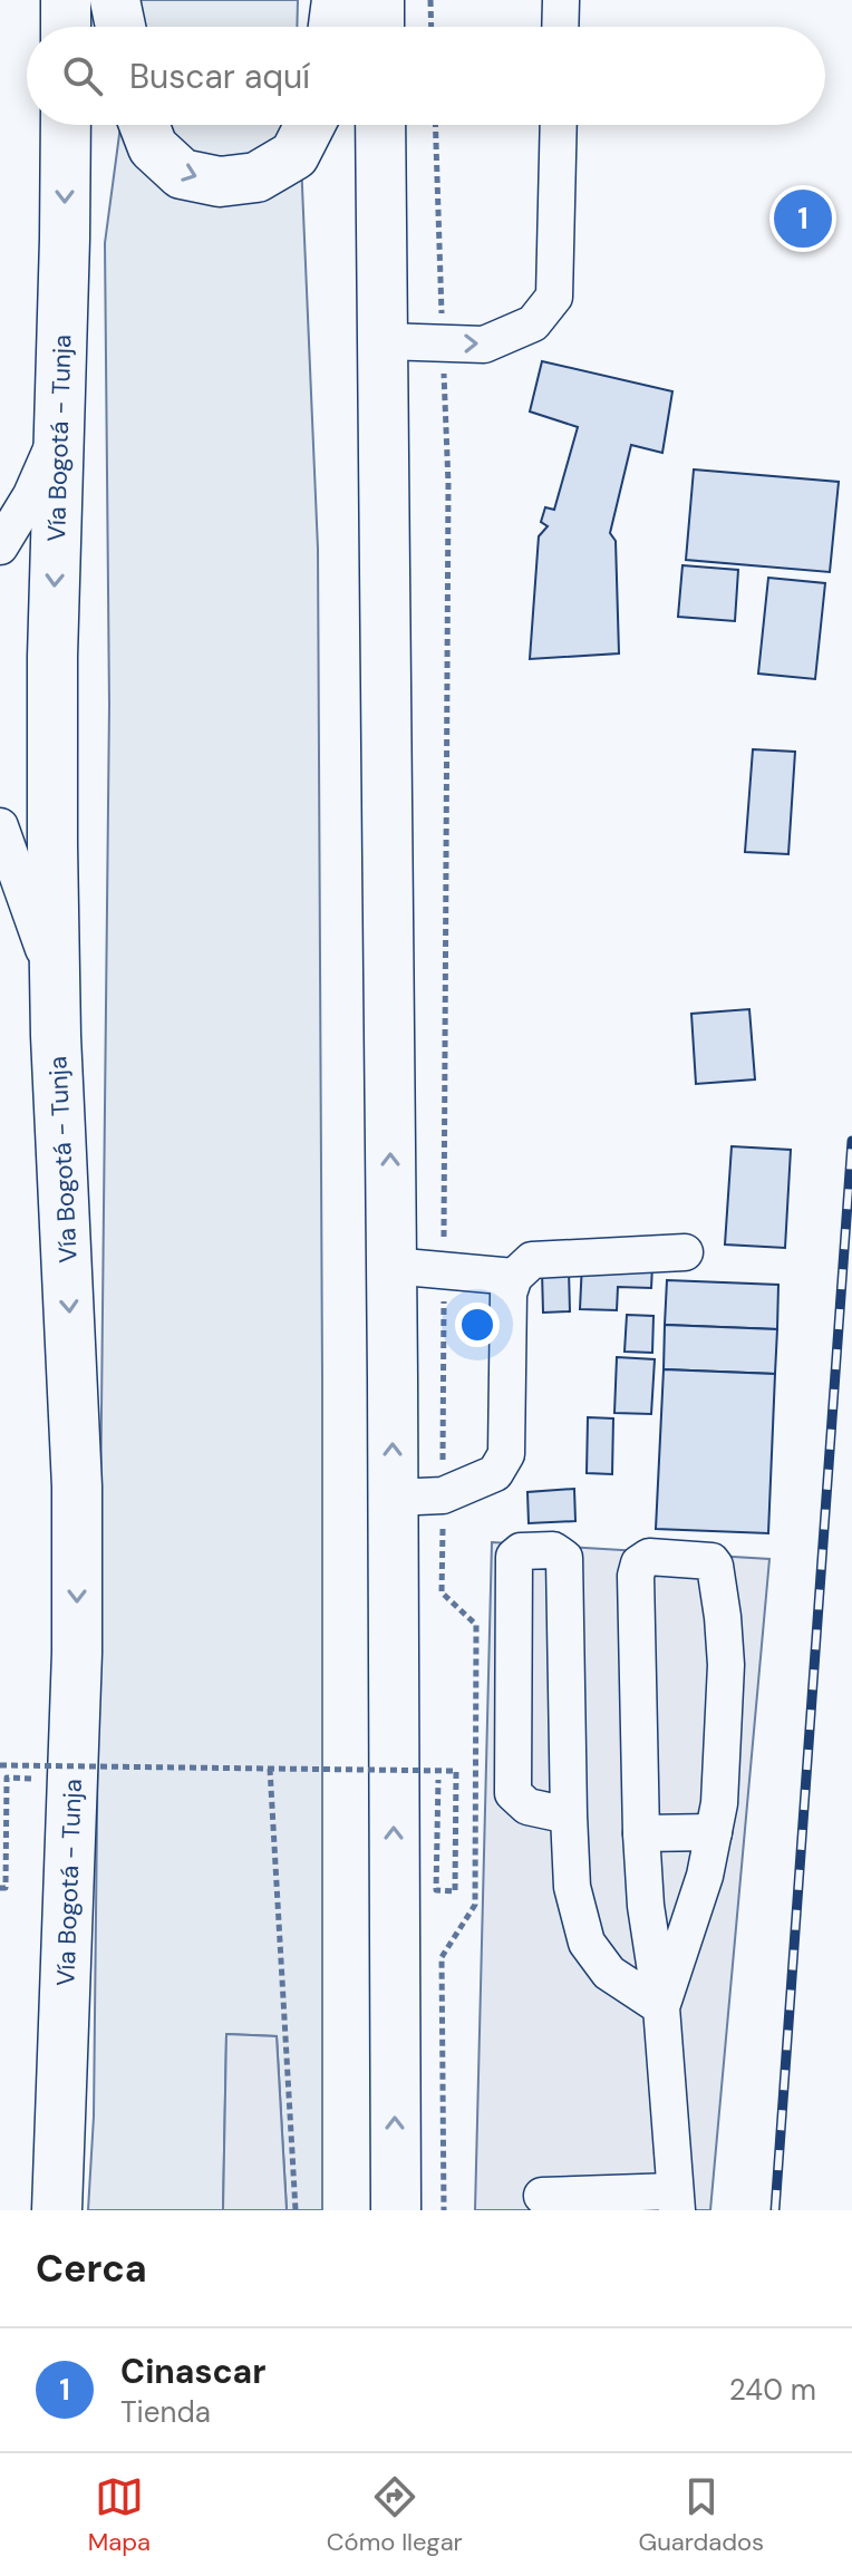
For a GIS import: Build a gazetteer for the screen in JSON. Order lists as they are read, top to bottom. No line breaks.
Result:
{"streets":{"highway":["Vía Bogotá - Tunja"]},"page":{"search":"Buscar aquí","pins":"1","heading":"Cerca","list":[{"mark":"1","name":"Cinascar","note":"Tienda","value":"240 m"}],"nav":["Mapa","Cómo llegar","Guardados"]}}
